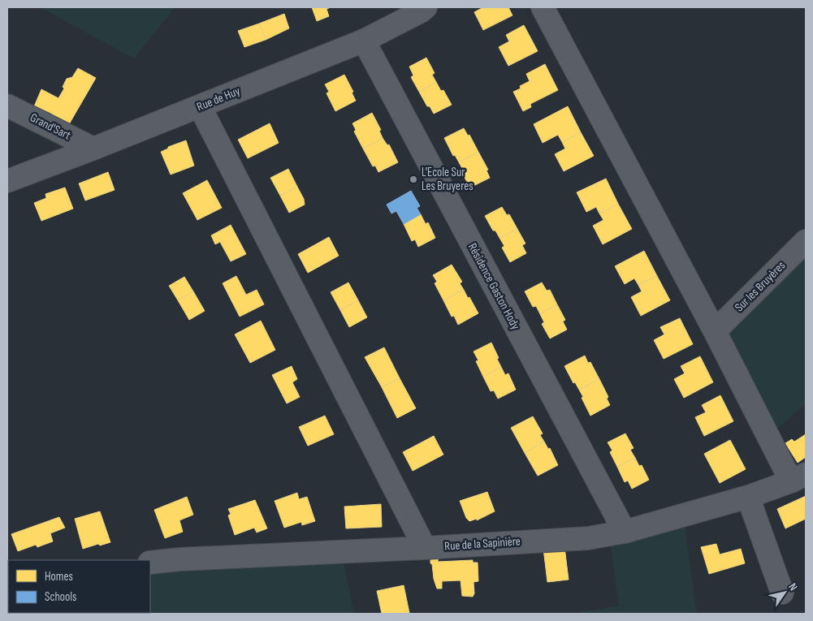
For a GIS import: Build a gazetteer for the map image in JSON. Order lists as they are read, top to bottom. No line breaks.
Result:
{"streets":{"street":["Rue de Huy","Grand'Sart","Résidence Gaston Hody","Sur les Bruyères","Rue de la Sapinière"]},"crossings":[["Rue de Huy","Grand'Sart"],["Rue de Huy","Résidence Gaston Hody"],["Résidence Gaston Hody","Rue de la Sapinière"]],"places":["L'Ecole Sur Les Bruyeres"],"legend":["Homes","Schools"],"north":"top right"}
